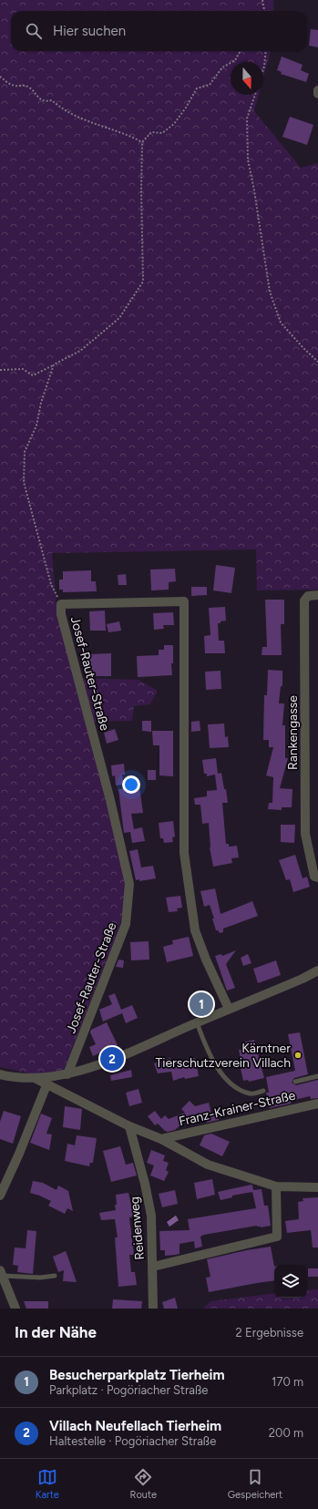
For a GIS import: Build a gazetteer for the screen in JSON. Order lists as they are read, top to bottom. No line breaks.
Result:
{"streets":{"street":["Josef-Rauter-Straße","Rankengasse","Franz-Krainer-Straße","Reidenweg"]},"crossings":[["Franz-Krainer-Straße","Reidenweg"]],"places":["Kärntner Tierschutzverein Villach"],"north":"bottom","page":{"search":"Hier suchen","pins":["1","2"],"heading":["In der Nähe","2 Ergebnisse"],"list":[{"mark":"1","name":"Besucherparkplatz Tierheim","note":"Parkplatz · Pogöriacher Straße","value":"170 m"},{"mark":"2","name":"Villach Neufellach Tierheim","note":"Haltestelle · Pogöriacher Straße","value":"200 m"}],"nav":["Karte","Route","Gespeichert"]}}
